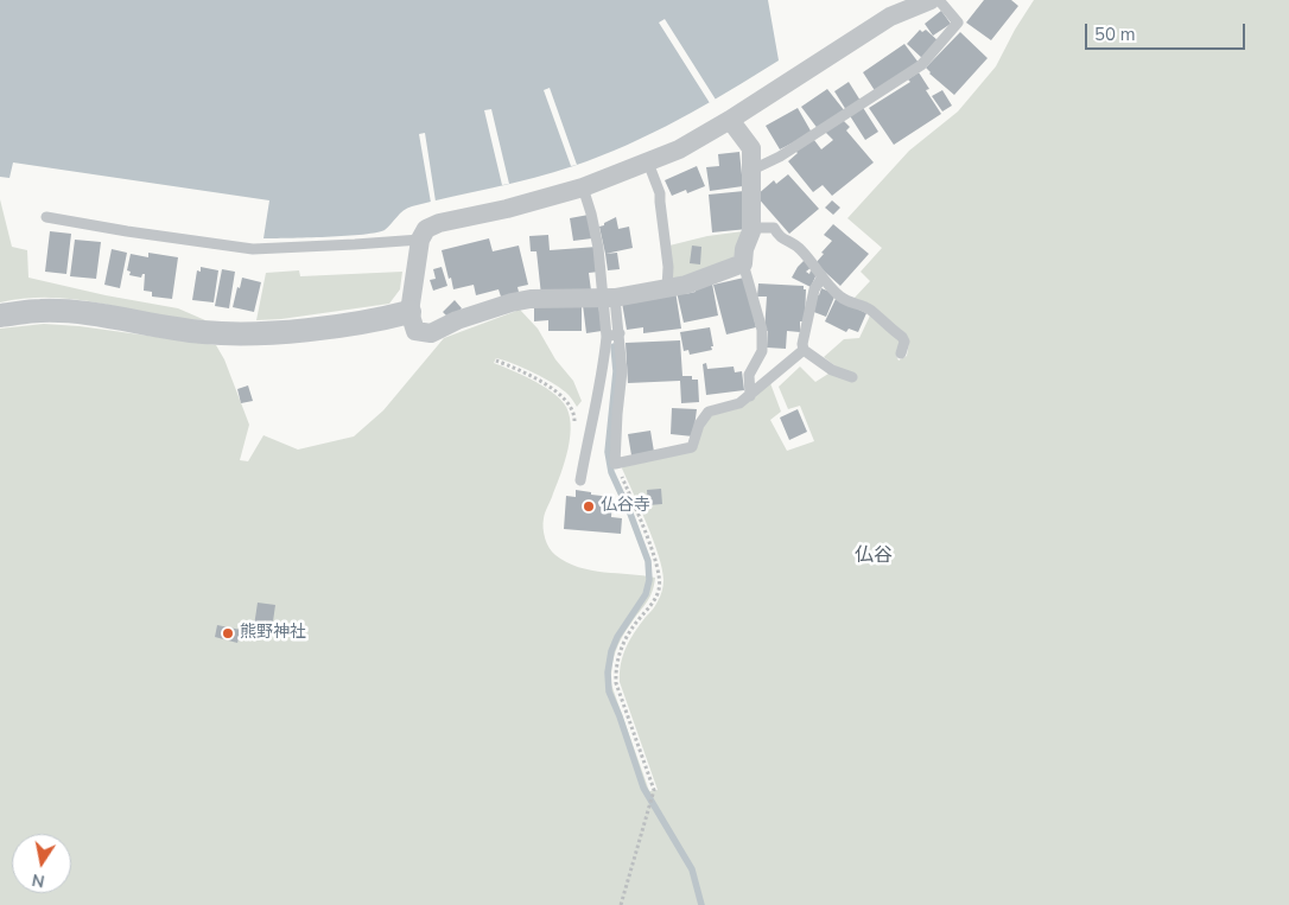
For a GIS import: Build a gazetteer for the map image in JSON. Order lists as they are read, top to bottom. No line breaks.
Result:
{"districts":["仏谷"],"places":["仏谷寺","熊野神社"],"scale_bar":"50 m","north":"bottom"}
